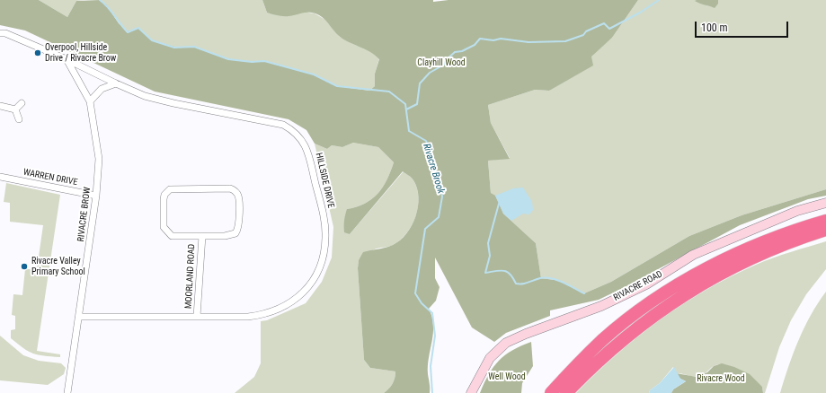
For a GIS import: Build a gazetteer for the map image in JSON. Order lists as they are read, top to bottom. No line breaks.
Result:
{"streets":{"main road":["RIVACRE ROAD"],"street":["WARREN DRIVE","HILLSIDE DRIVE","RIVACRE BROW","MOORLAND ROAD"]},"crossings":[["WARREN DRIVE","RIVACRE BROW"],["HILLSIDE DRIVE","RIVACRE BROW"],["HILLSIDE DRIVE","MOORLAND ROAD"]],"water":["Rivacre Brook"],"parks":["Clayhill Wood","Well Wood","Rivacre Wood"],"places":["Overpool, Hillside Drive / Rivacre Brow","Rivacre Valley Primary School"],"scale_bar":"100 m"}
